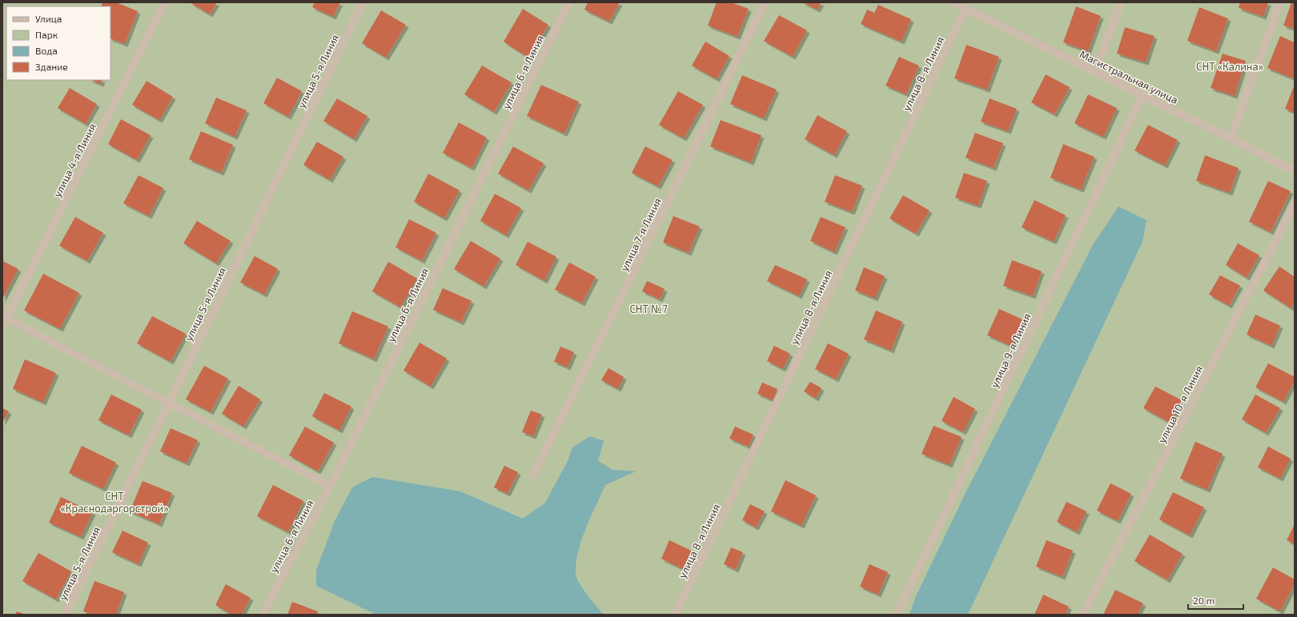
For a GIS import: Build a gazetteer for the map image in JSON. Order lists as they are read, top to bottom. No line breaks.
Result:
{"streets":{"street":["улица 5-я Линия","улица 6-я Линия","улица 8-я Линия","Магистральная улица","улица 4-я Линия","улица 7-я Линия","улица 9-я Линия","улица 10-я Линия"]},"crossings":[["улица 8-я Линия","Магистральная улица"],["Магистральная улица","улица 9-я Линия"]],"parks":["СНТ «Калина»","СНТ №7","СНТ «Краснодаргорстрой»"],"legend":["Улица","Парк","Вода","Здание"],"scale_bar":"20 m"}
